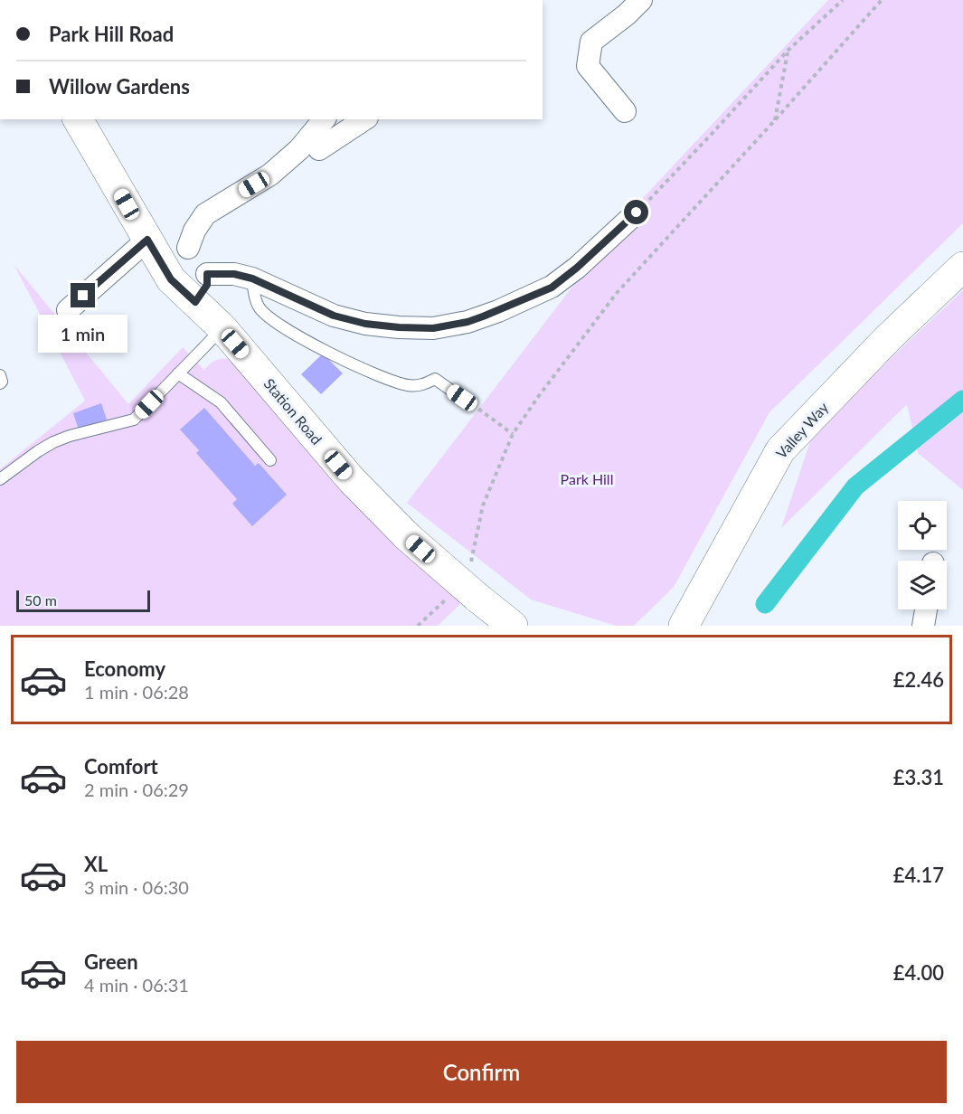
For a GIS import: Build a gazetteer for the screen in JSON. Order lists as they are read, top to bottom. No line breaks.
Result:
{"streets":{"main road":["Station Road","Valley Way"]},"parks":["Park Hill"],"scale_bar":"50 m","page":{"banner":["Park Hill Road","Willow Gardens"],"bubble":"1 min","scale":"50 m","list":[{"name":"Economy","note":"1 min · 06:28","value":"£2.46"},{"name":"Comfort","note":"2 min · 06:29","value":"£3.31"},{"name":"XL","note":"3 min · 06:30","value":"£4.17"},{"name":"Green","note":"4 min · 06:31","value":"£4.00"}],"buttons":"Confirm"}}
